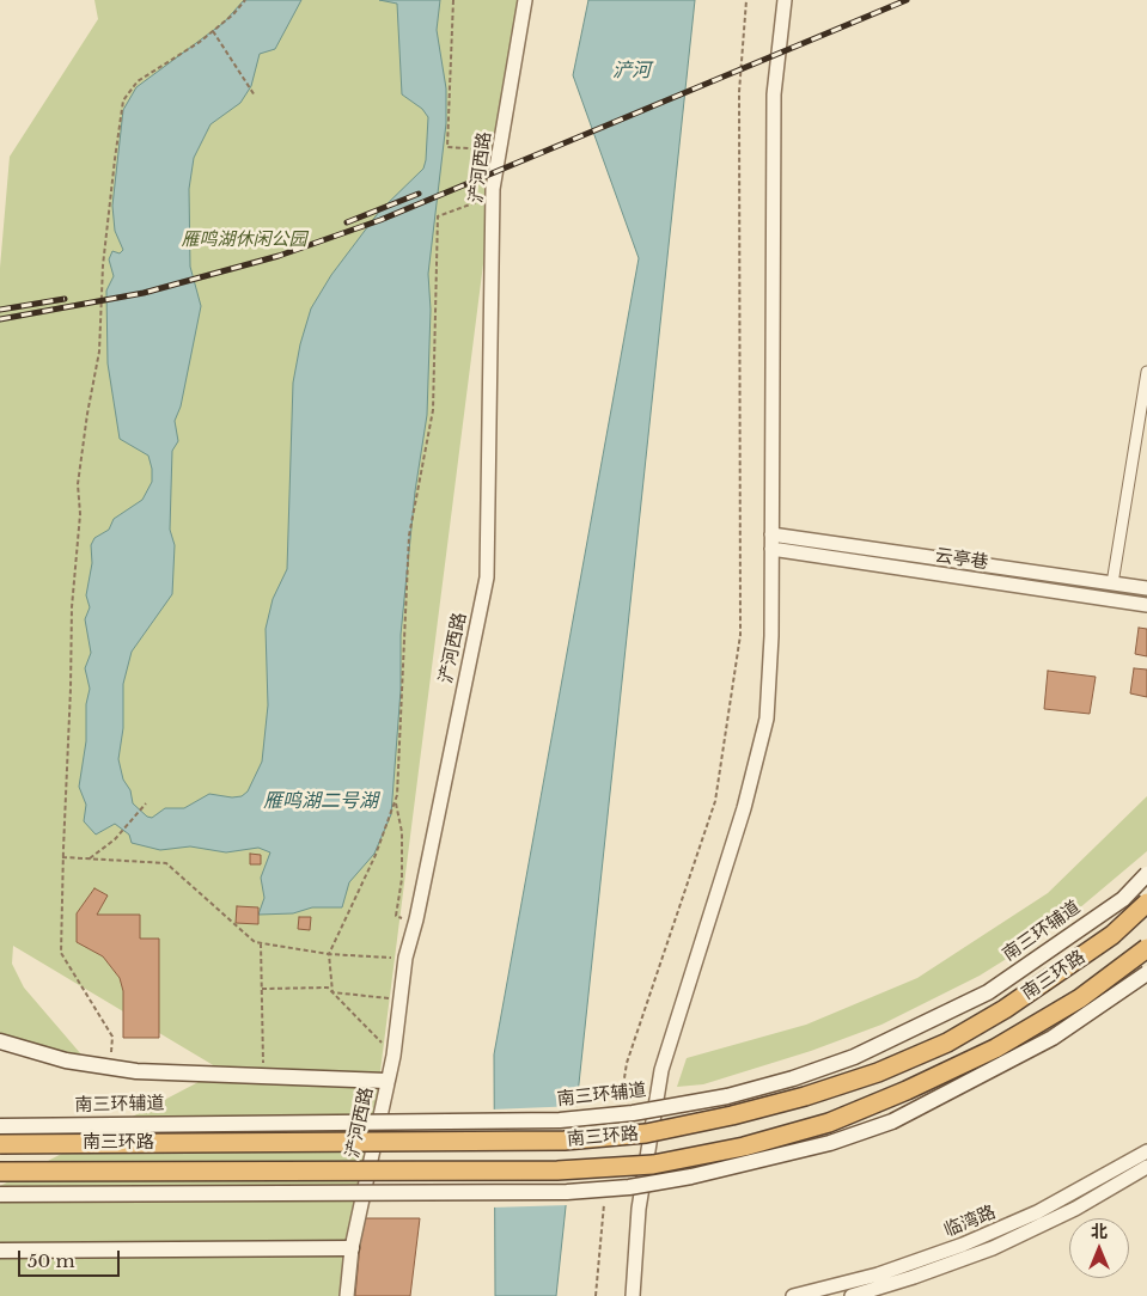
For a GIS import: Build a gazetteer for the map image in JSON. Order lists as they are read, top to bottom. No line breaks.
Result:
{"streets":{"highway":["南三环路"],"main road":["南三环辅道"],"street":["浐河西路","云亭巷","临湾路"]},"water":["浐河","雁鸣湖二号湖"],"parks":["雁鸣湖休闲公园"],"scale_bar":"50 m","north":"top"}
